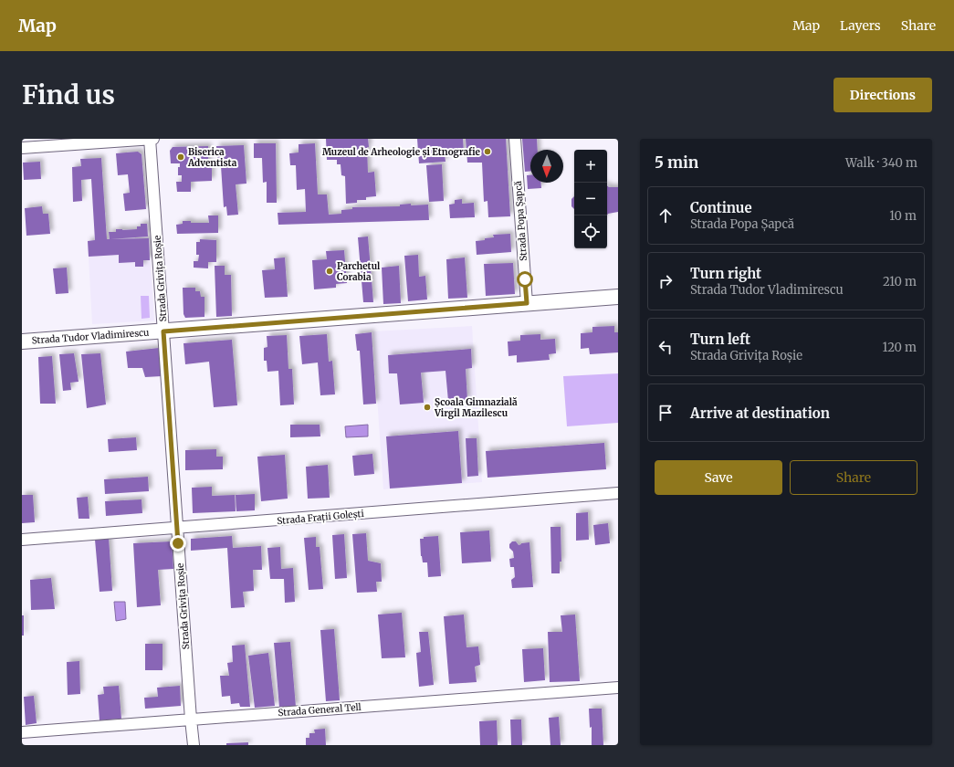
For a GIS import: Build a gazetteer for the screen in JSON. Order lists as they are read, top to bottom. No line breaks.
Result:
{"streets":{"street":["Strada Popa Șapcă","Strada Grivița Roșie","Strada Tudor Vladimirescu","Strada Frații Golești","Strada General Tell"]},"crossings":[["Strada Popa Șapcă","Strada Tudor Vladimirescu"],["Strada Grivița Roșie","Strada Tudor Vladimirescu"],["Strada Grivița Roșie","Strada Frații Golești"],["Strada Grivița Roșie","Strada General Tell"]],"places":["Muzeul de Arheologie și Etnografie","Biserica Adventista","Parchetul Corabia","Școala Gimnazială Virgil Mazilescu"],"north":"bottom","page":{"header":"Map","nav":["Map","Layers","Share"],"buttons":["Directions",["Save","Share"]],"title":"Find us","heading":["5 min","Walk · 340 m"],"map_buttons":["+","−"],"list":[["Continue","Strada Popa Șapcă","10 m"],["Turn right","Strada Tudor Vladimirescu","210 m"],["Turn left","Strada Grivița Roșie","120 m"],"Arrive at destination"]}}
